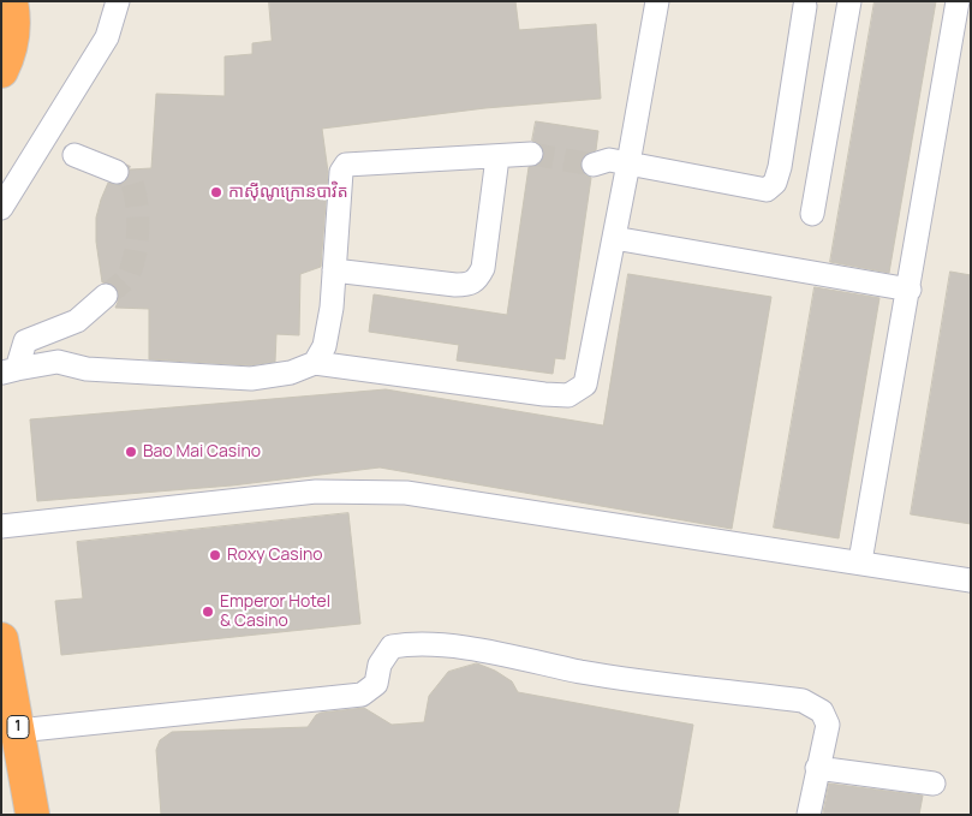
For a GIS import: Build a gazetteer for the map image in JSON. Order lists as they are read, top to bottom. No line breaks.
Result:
{"streets":{"highway":["1"]},"places":["កាស៊ីណូក្រោនបាវិត","Bao Mai Casino","Roxy Casino","Emperor Hotel & Casino"]}
